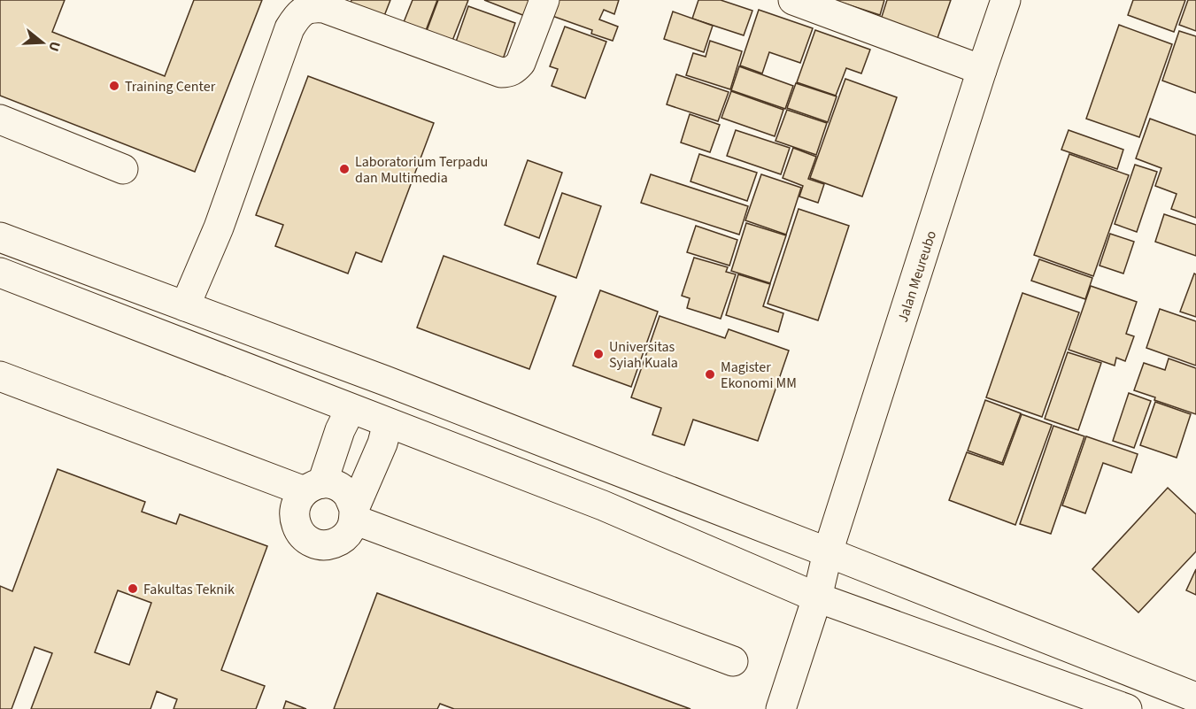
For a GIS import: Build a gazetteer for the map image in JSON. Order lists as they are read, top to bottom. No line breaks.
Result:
{"streets":{"street":["Jalan Meureubo"]},"places":["Training Center","Laboratorium Terpadu dan Multimedia","Universitas Syiah Kuala","Magister Ekonomi MM","Fakultas Teknik"],"north":"right"}
